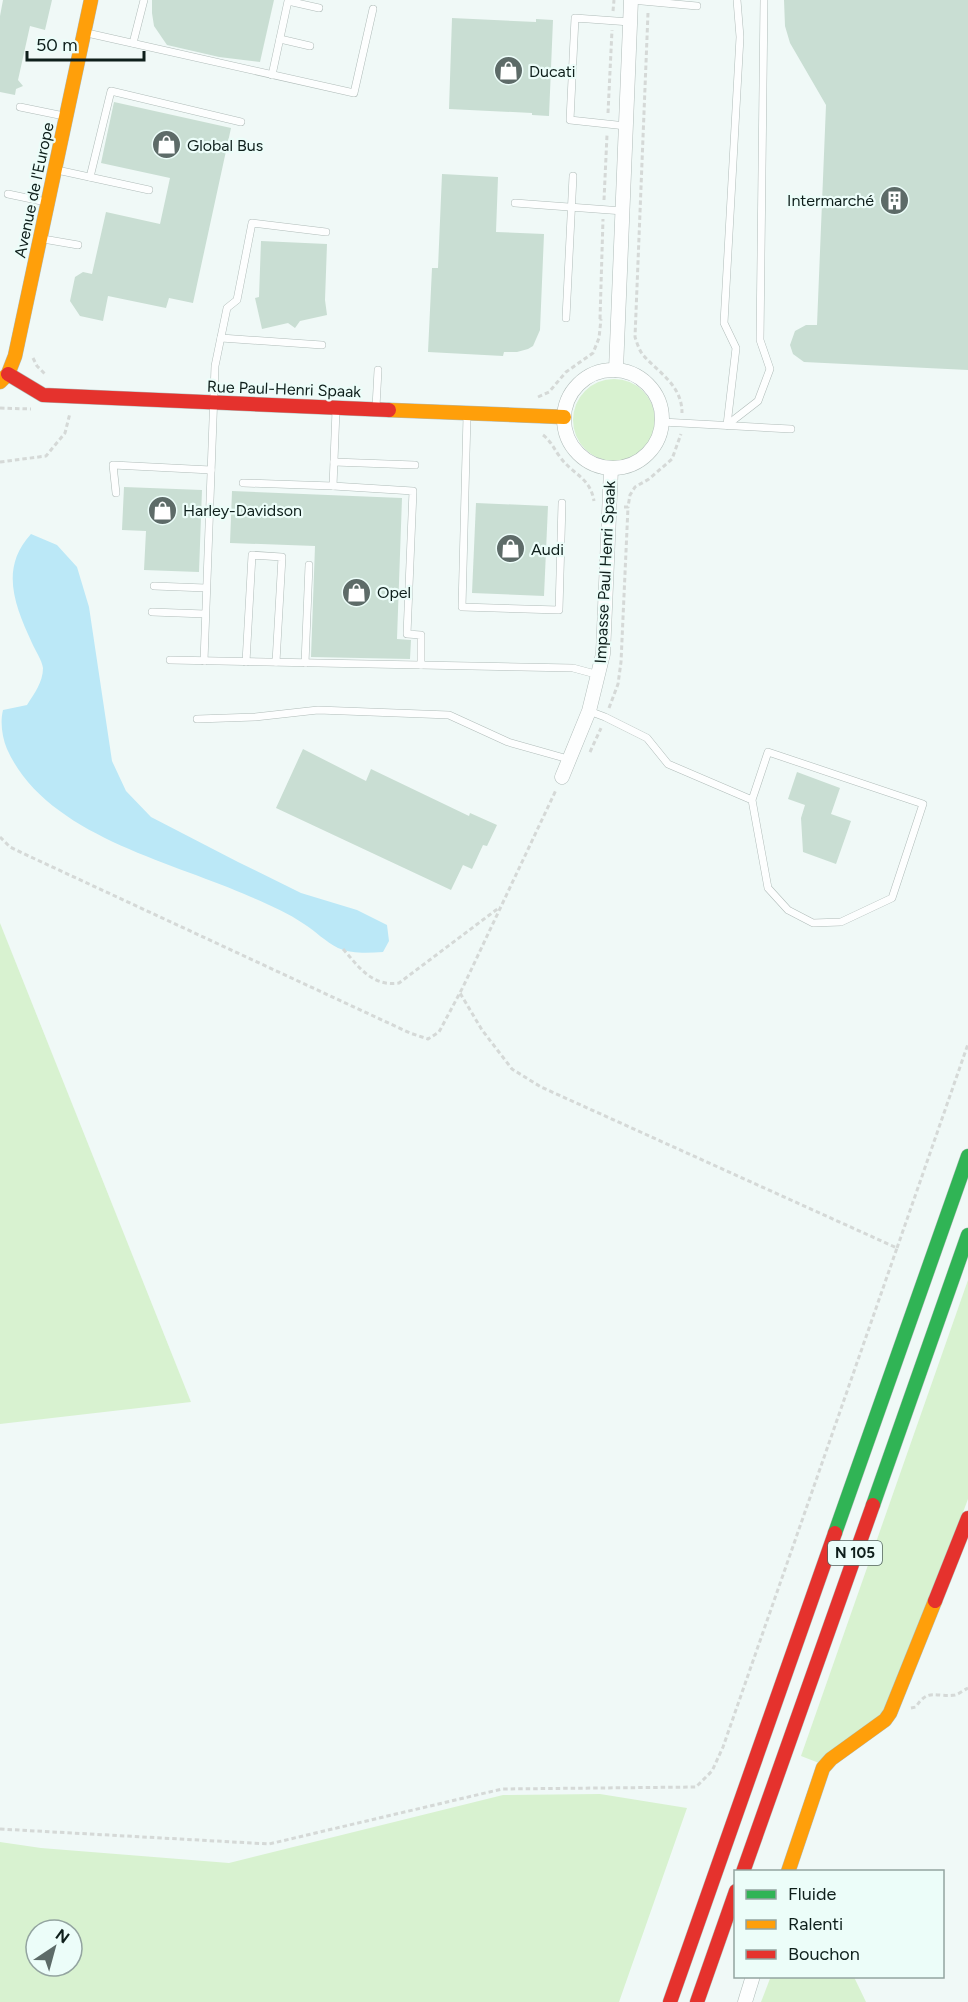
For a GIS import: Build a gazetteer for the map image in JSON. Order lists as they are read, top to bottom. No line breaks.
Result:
{"streets":{"main road":["Avenue de l'Europe","Rue Paul-Henri Spaak","N 105"],"street":["Impasse Paul Henri Spaak"]},"crossings":[["Avenue de l'Europe","Rue Paul-Henri Spaak"],["Rue Paul-Henri Spaak","Impasse Paul Henri Spaak"]],"places":{"shop":["Ducati","Global Bus","Harley-Davidson","Audi","Opel"],"building":["Intermarché"]},"legend":["Fluide","Ralenti","Bouchon"],"scale_bar":"50 m","north":"top right"}
